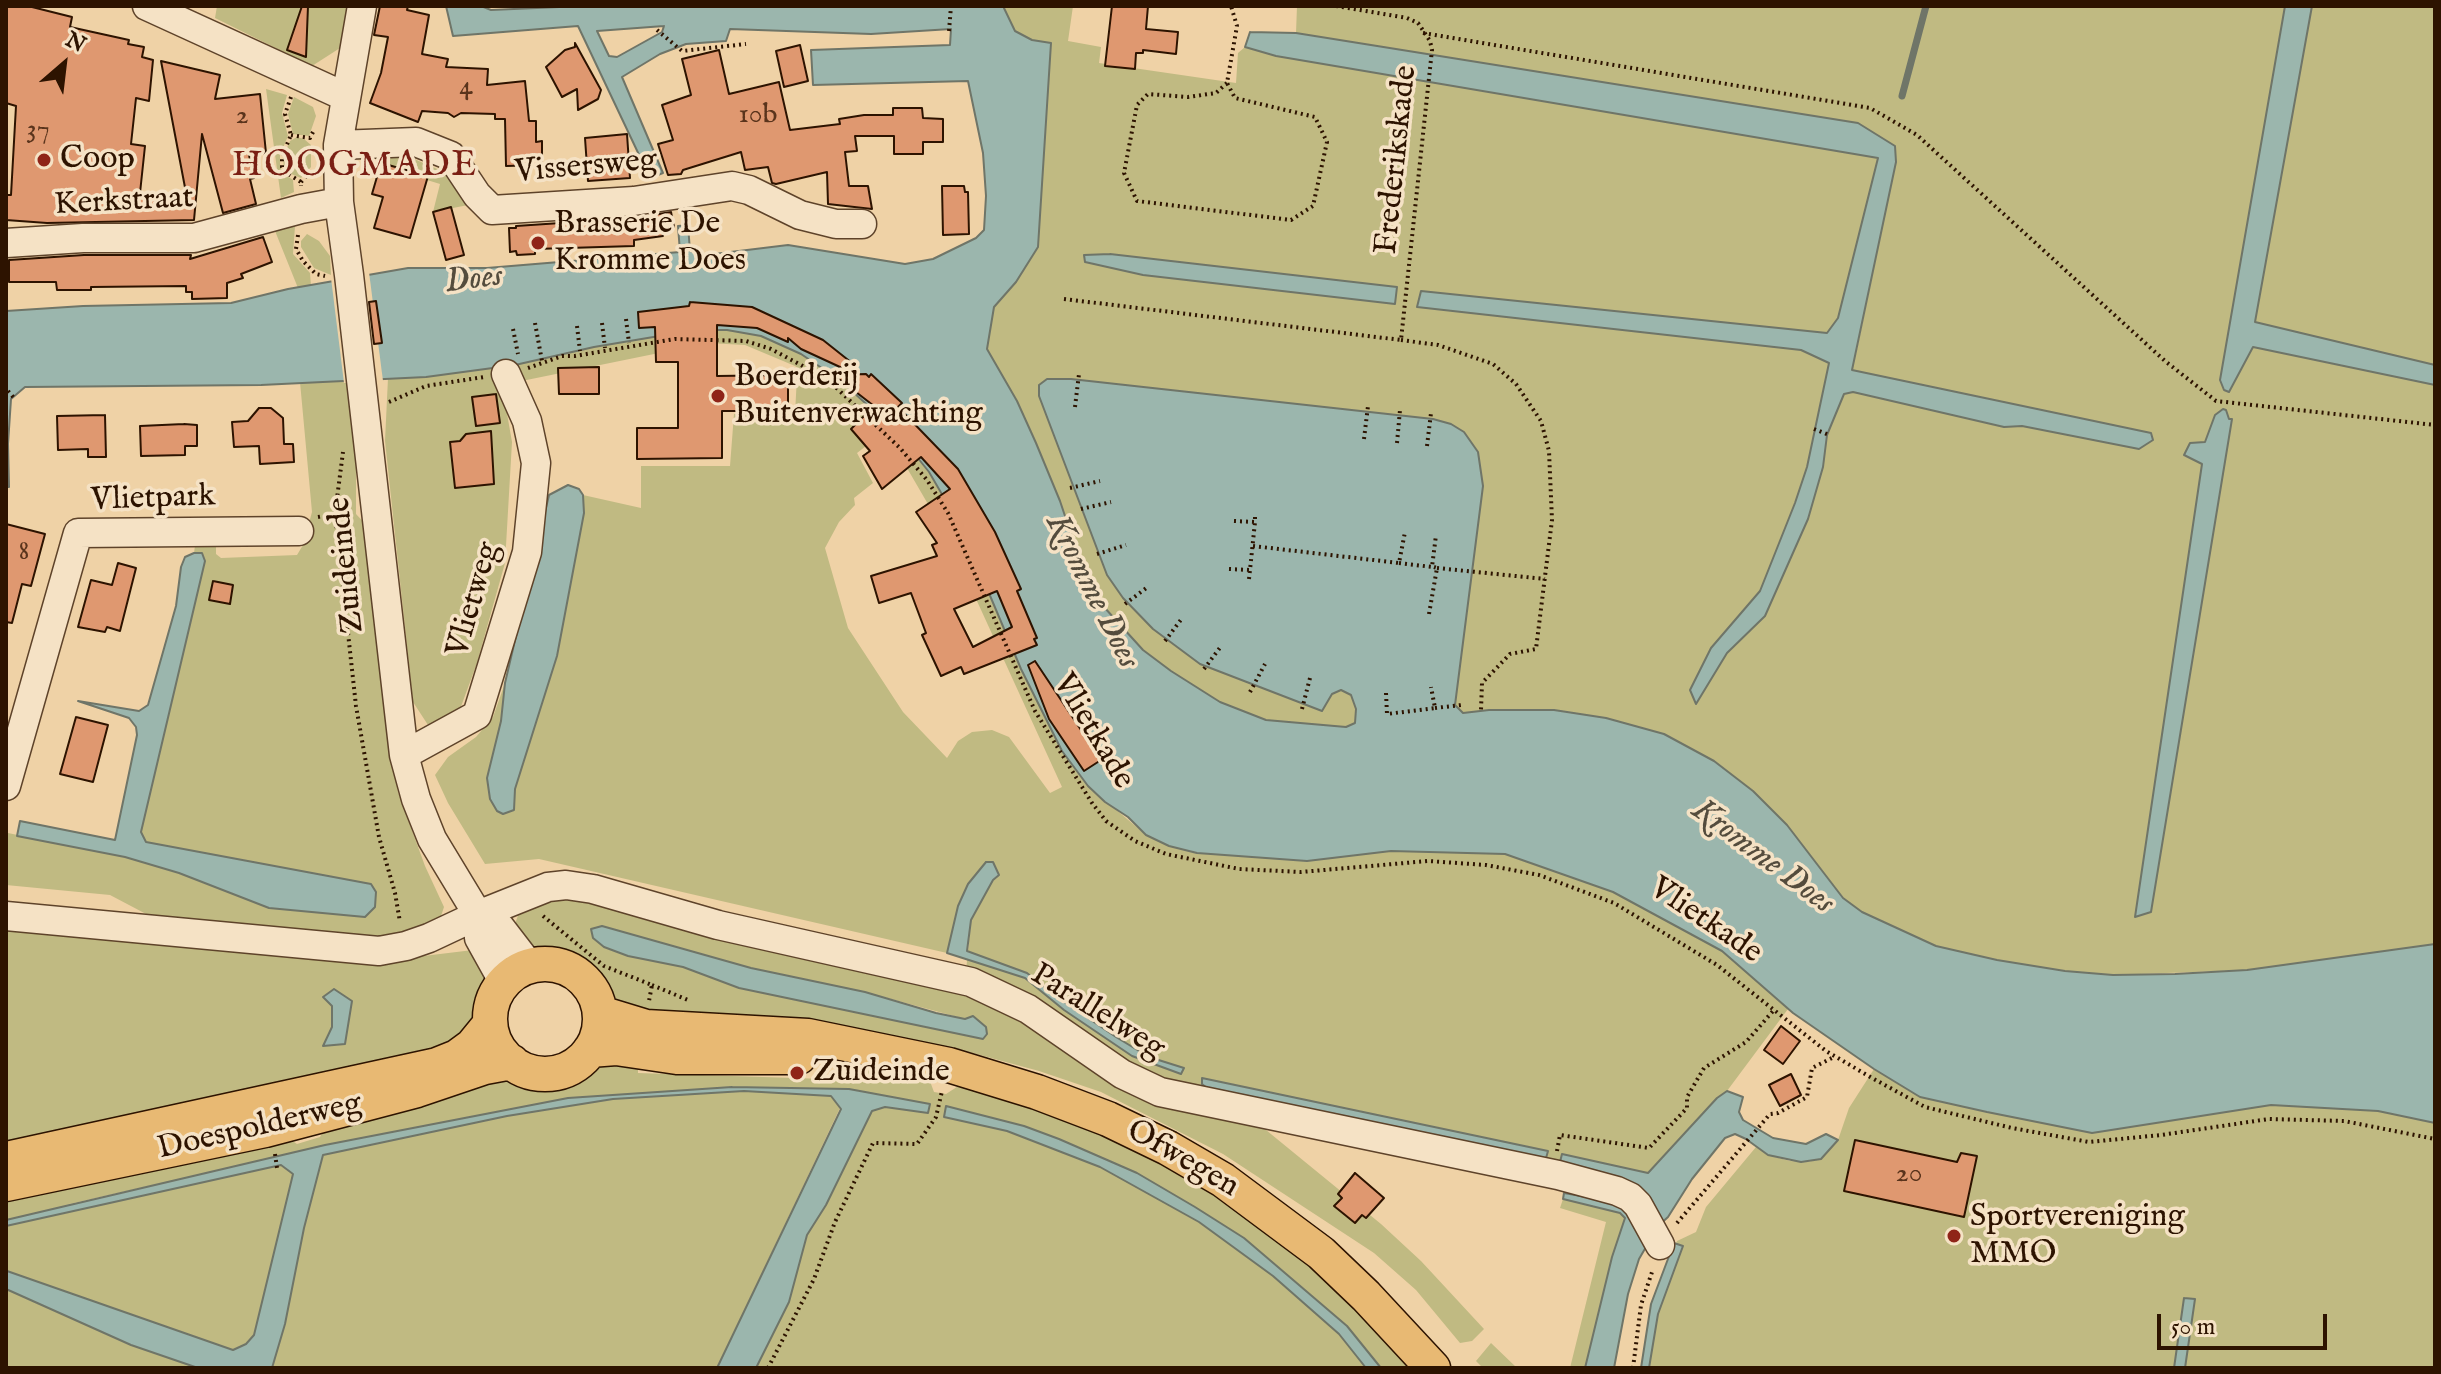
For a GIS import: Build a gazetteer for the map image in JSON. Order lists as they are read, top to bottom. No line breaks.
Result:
{"streets":{"main road":["Doespolderweg","Ofwegen"],"street":["Vissersweg","Kerkstraat","Vlietpark","Zuideinde","Vlietweg","Parallelweg"],"path":["Frederikskade","Vlietkade"]},"crossings":[["Vissersweg","Zuideinde"],["Kerkstraat","Zuideinde"],["Zuideinde","Vlietweg"],["Zuideinde","Vlietkade"],["Zuideinde","Parallelweg"],["Zuideinde","Doespolderweg"],["Zuideinde","Ofwegen"],["Vlietweg","Vlietkade"],["Doespolderweg","Ofwegen"]],"districts":["HOOGMADE"],"water":["Does","Kromme Does"],"places":["Coop","Brasserie De Kromme Does","Boerderij Buitenverwachting","Zuideinde","Sportvereniging MMO"],"house_numbers":["4","10b","2","37","8","20"],"scale_bar":"50 m","north":"top right"}
